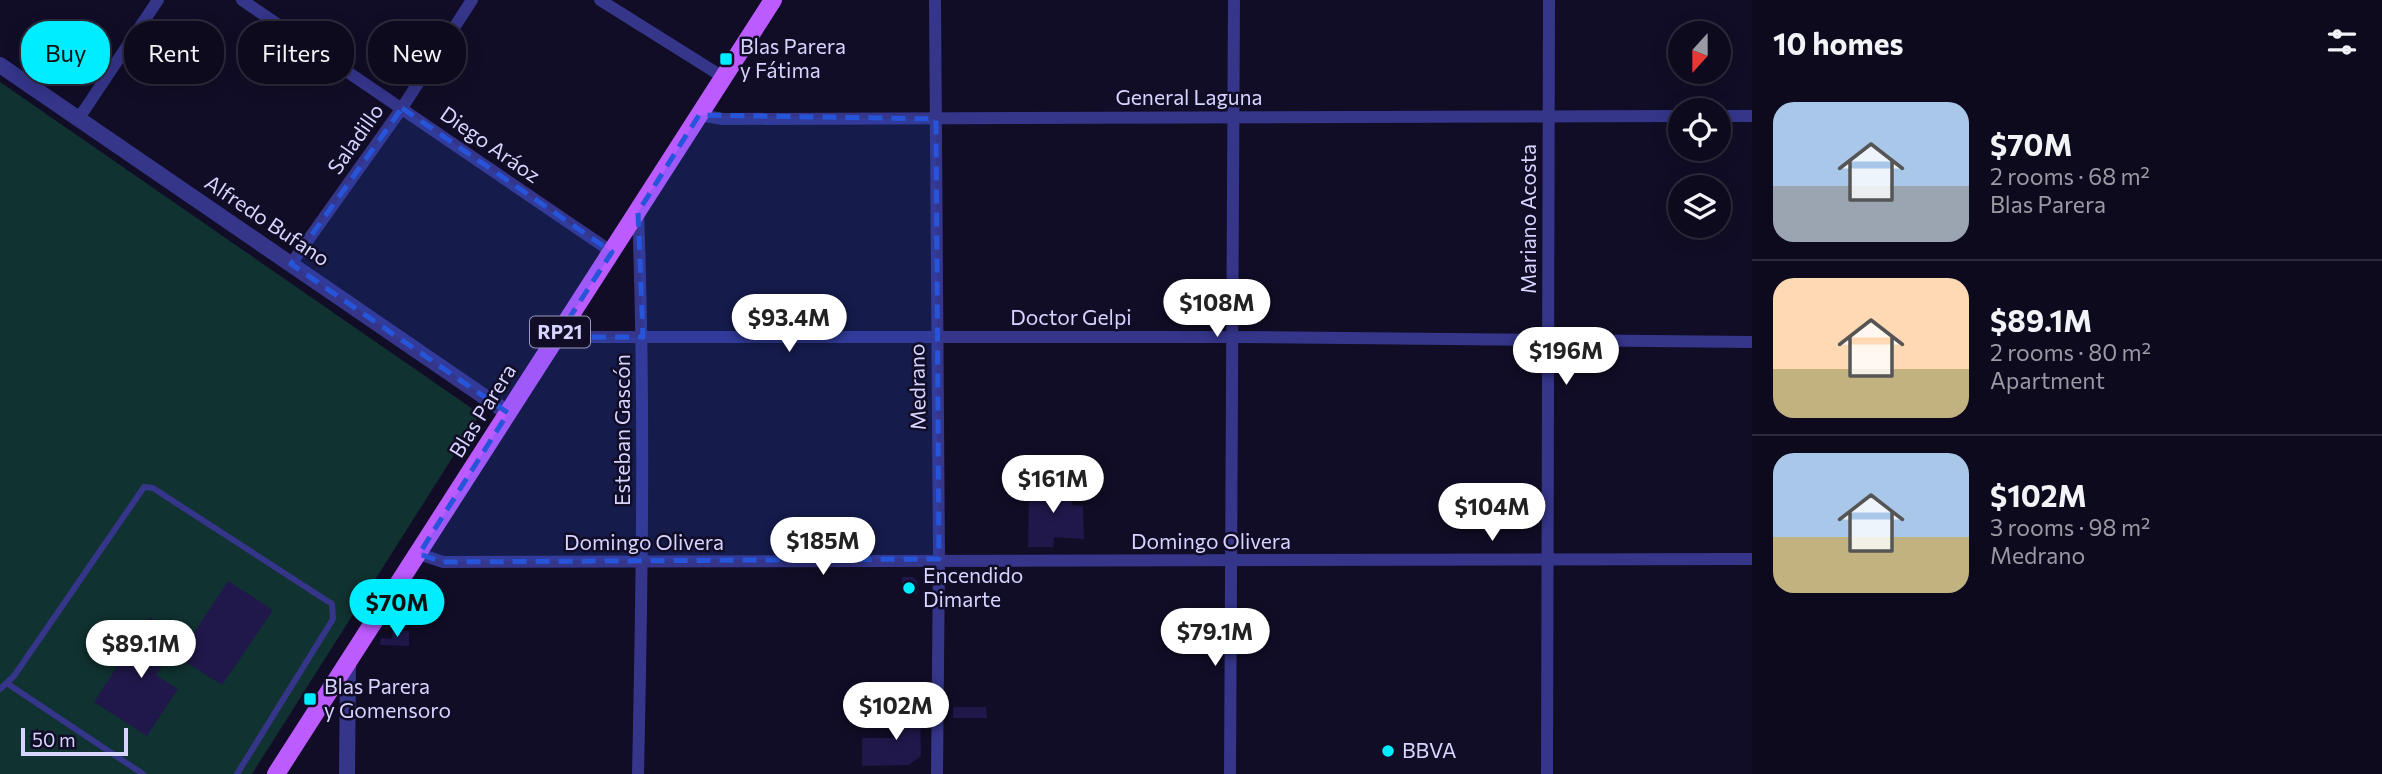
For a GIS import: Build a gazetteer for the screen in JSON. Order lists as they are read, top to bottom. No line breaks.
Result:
{"streets":{"main road":["RP21","Blas Parera"],"street":["General Laguna","Saladillo","Diego Aráoz","Mariano Acosta","Alfredo Bufano","Doctor Gelpi","Medrano","Esteban Gascón","Domingo Olivera"]},"crossings":[["General Laguna","Mariano Acosta"],["General Laguna","Medrano"],["General Laguna","Blas Parera"],["Saladillo","Diego Aráoz"],["Saladillo","Alfredo Bufano"],["Diego Aráoz","Blas Parera"],["Mariano Acosta","Doctor Gelpi"],["Mariano Acosta","Domingo Olivera"],["Alfredo Bufano","Blas Parera"],["Doctor Gelpi","Medrano"],["Doctor Gelpi","Blas Parera"],["Doctor Gelpi","Esteban Gascón"],["Medrano","Domingo Olivera"],["Blas Parera","Esteban Gascón"],["Blas Parera","Domingo Olivera"],["Esteban Gascón","Domingo Olivera"]],"places":{"transit":["Blas Parera y Fátima","Blas Parera y Gomensoro"],"other":["Encendido Dimarte","BBVA"]},"scale_bar":"50 m","north":"bottom","page":{"heading":"10 homes","chip":["Buy","Rent","Filters","New"],"list":[{"name":"$70M","note":"2 rooms · 68 m² · Blas Parera"},{"name":"$89.1M","note":"2 rooms · 80 m² · Apartment"},{"name":"$102M","note":"3 rooms · 98 m² · Medrano"}],"price":["$108M","$93.4M","$196M","$161M","$104M","$185M","$70M","$79.1M","$89.1M","$102M"],"scale":"50 m"}}
